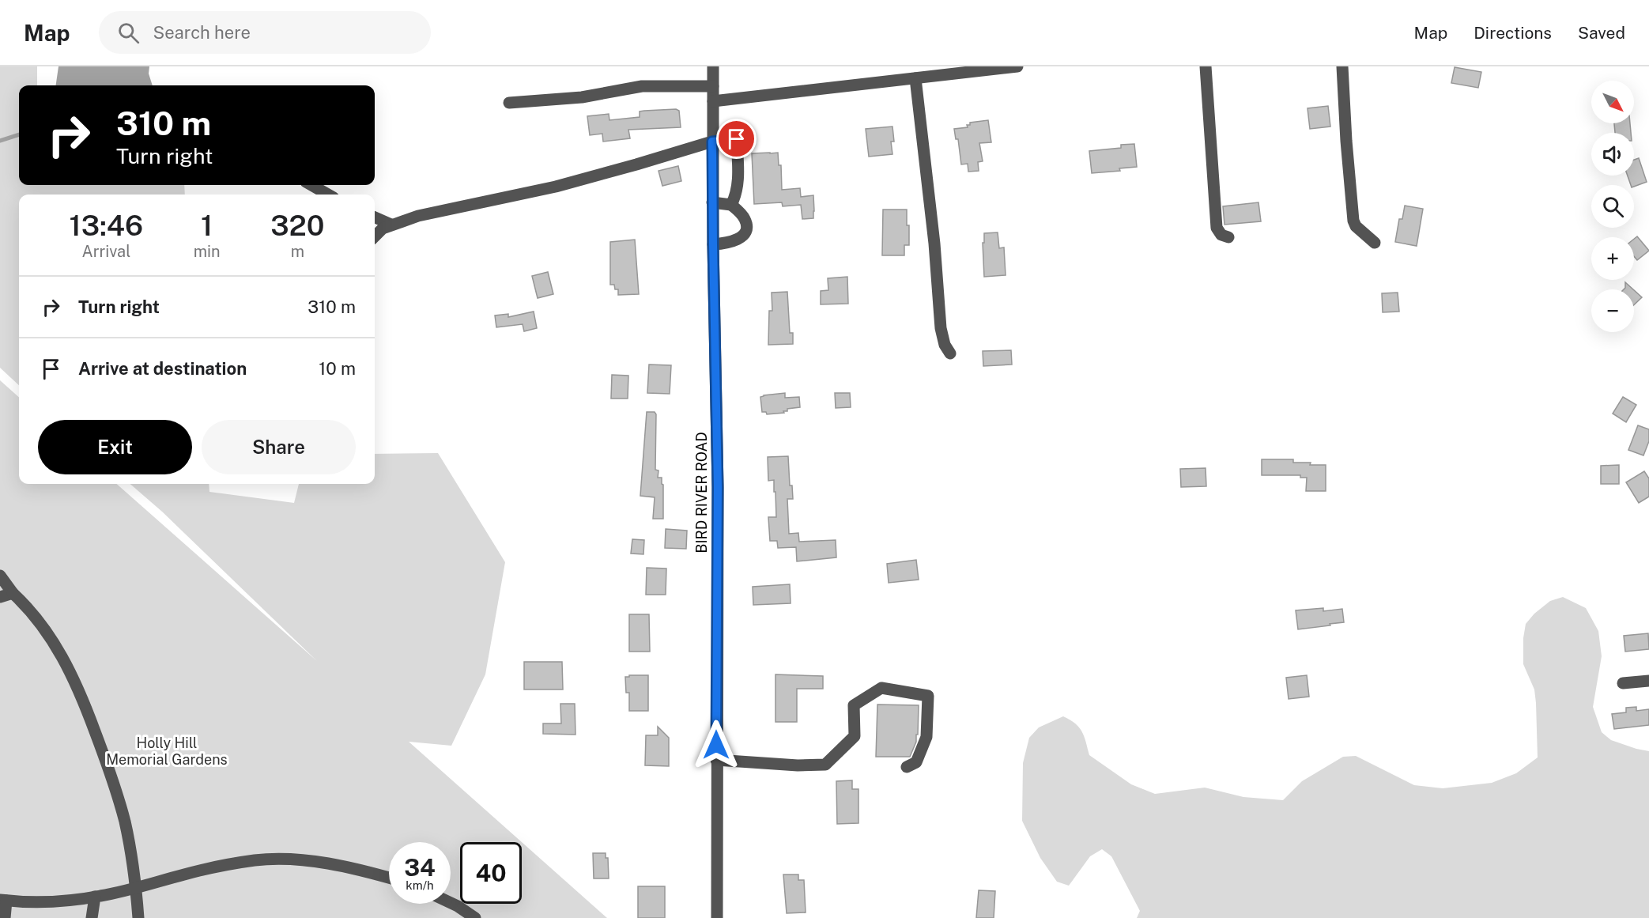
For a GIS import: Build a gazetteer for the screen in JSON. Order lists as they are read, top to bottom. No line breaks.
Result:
{"streets":{"street":["BIRD RIVER ROAD"]},"parks":["Holly Hill Memorial Gardens"],"north":"bottom right","page":{"header":"Map","search":"Search here","nav":["Map","Directions","Saved"],"map_buttons":["+","−"],"turn":["310 m","Turn right"],"eta":["13:46","Arrival","1","min","320","m"],"list":[{"name":"Turn right","value":"310 m"},{"name":"Arrive at destination","value":"10 m"}],"buttons":["Exit","Share"],"speed":"34 km/h","limit":"40"}}
